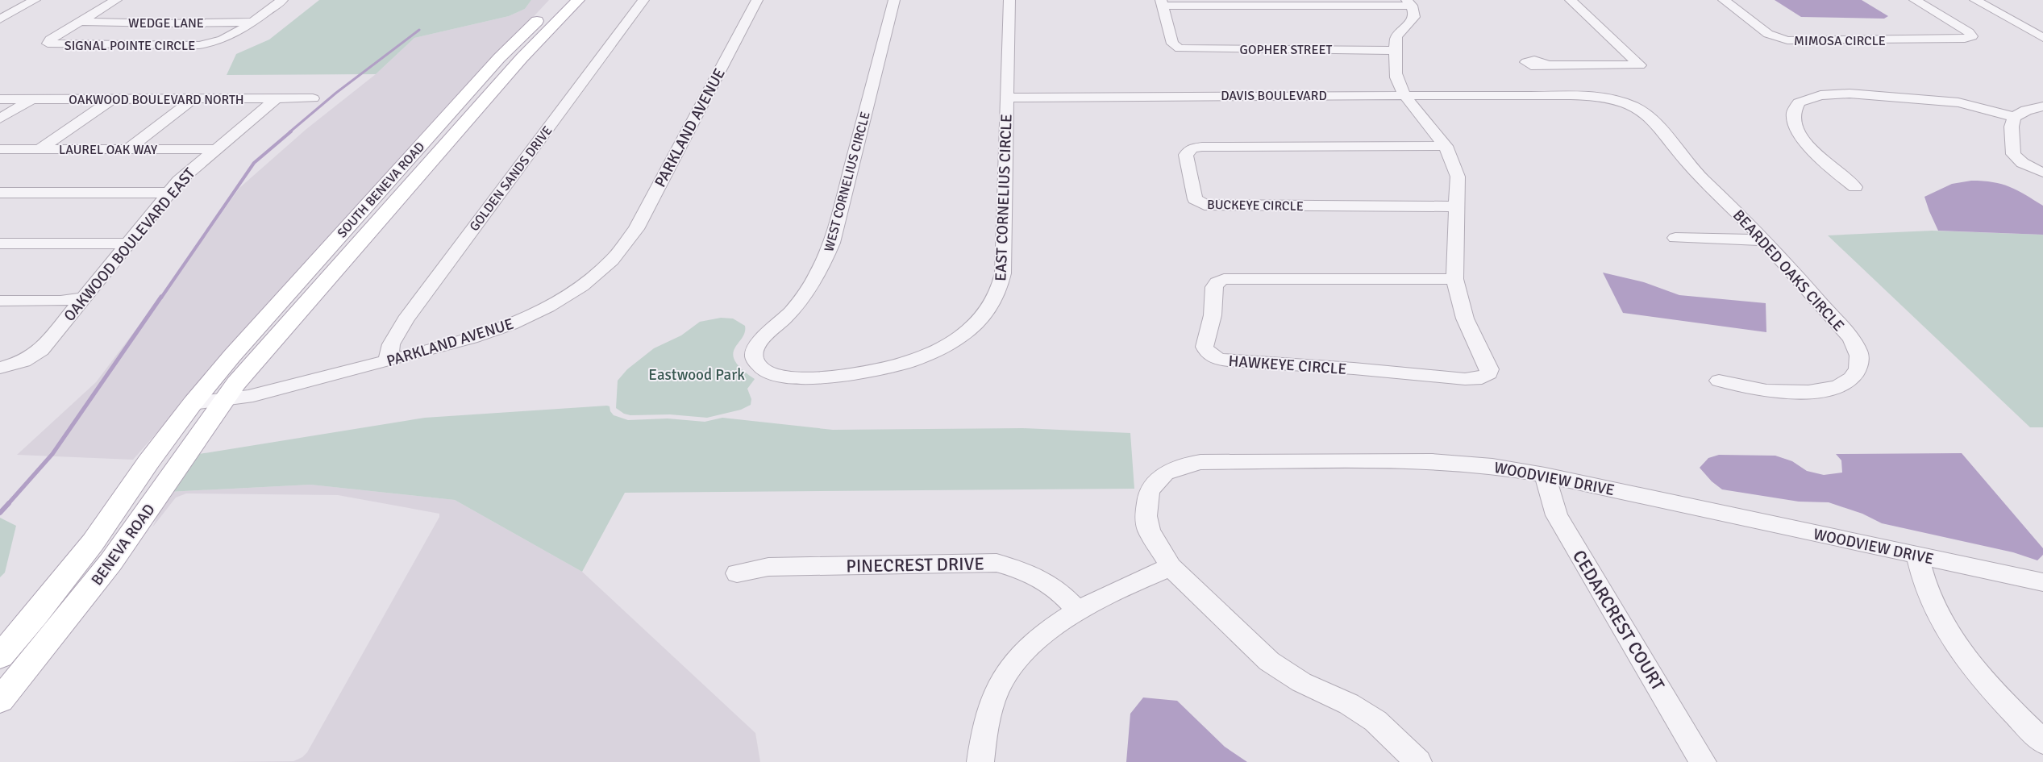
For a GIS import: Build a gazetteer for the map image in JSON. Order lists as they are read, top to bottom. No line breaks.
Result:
{"streets":{"main road":["SOUTH BENEVA ROAD","BENEVA ROAD"],"street":["WEDGE LANE","MIMOSA CIRCLE","SIGNAL POINTE CIRCLE","GOPHER STREET","DAVIS BOULEVARD","OAKWOOD BOULEVARD NORTH","PARKLAND AVENUE","LAUREL OAK WAY","GOLDEN SANDS DRIVE","WEST CORNELIUS CIRCLE","EAST CORNELIUS CIRCLE","BUCKEYE CIRCLE","OAKWOOD BOULEVARD EAST","BEARDED OAKS CIRCLE","HAWKEYE CIRCLE","WOODVIEW DRIVE","PINECREST DRIVE","CEDARCREST COURT"]},"crossings":[["WEDGE LANE","SIGNAL POINTE CIRCLE"],["DAVIS BOULEVARD","EAST CORNELIUS CIRCLE"],["DAVIS BOULEVARD","BEARDED OAKS CIRCLE"],["OAKWOOD BOULEVARD NORTH","OAKWOOD BOULEVARD EAST"],["PARKLAND AVENUE","GOLDEN SANDS DRIVE"],["PARKLAND AVENUE","SOUTH BENEVA ROAD"],["PARKLAND AVENUE","BENEVA ROAD"],["LAUREL OAK WAY","OAKWOOD BOULEVARD EAST"],["WEST CORNELIUS CIRCLE","EAST CORNELIUS CIRCLE"],["SOUTH BENEVA ROAD","BENEVA ROAD"],["WOODVIEW DRIVE","CEDARCREST COURT"]],"parks":["Eastwood Park"]}
